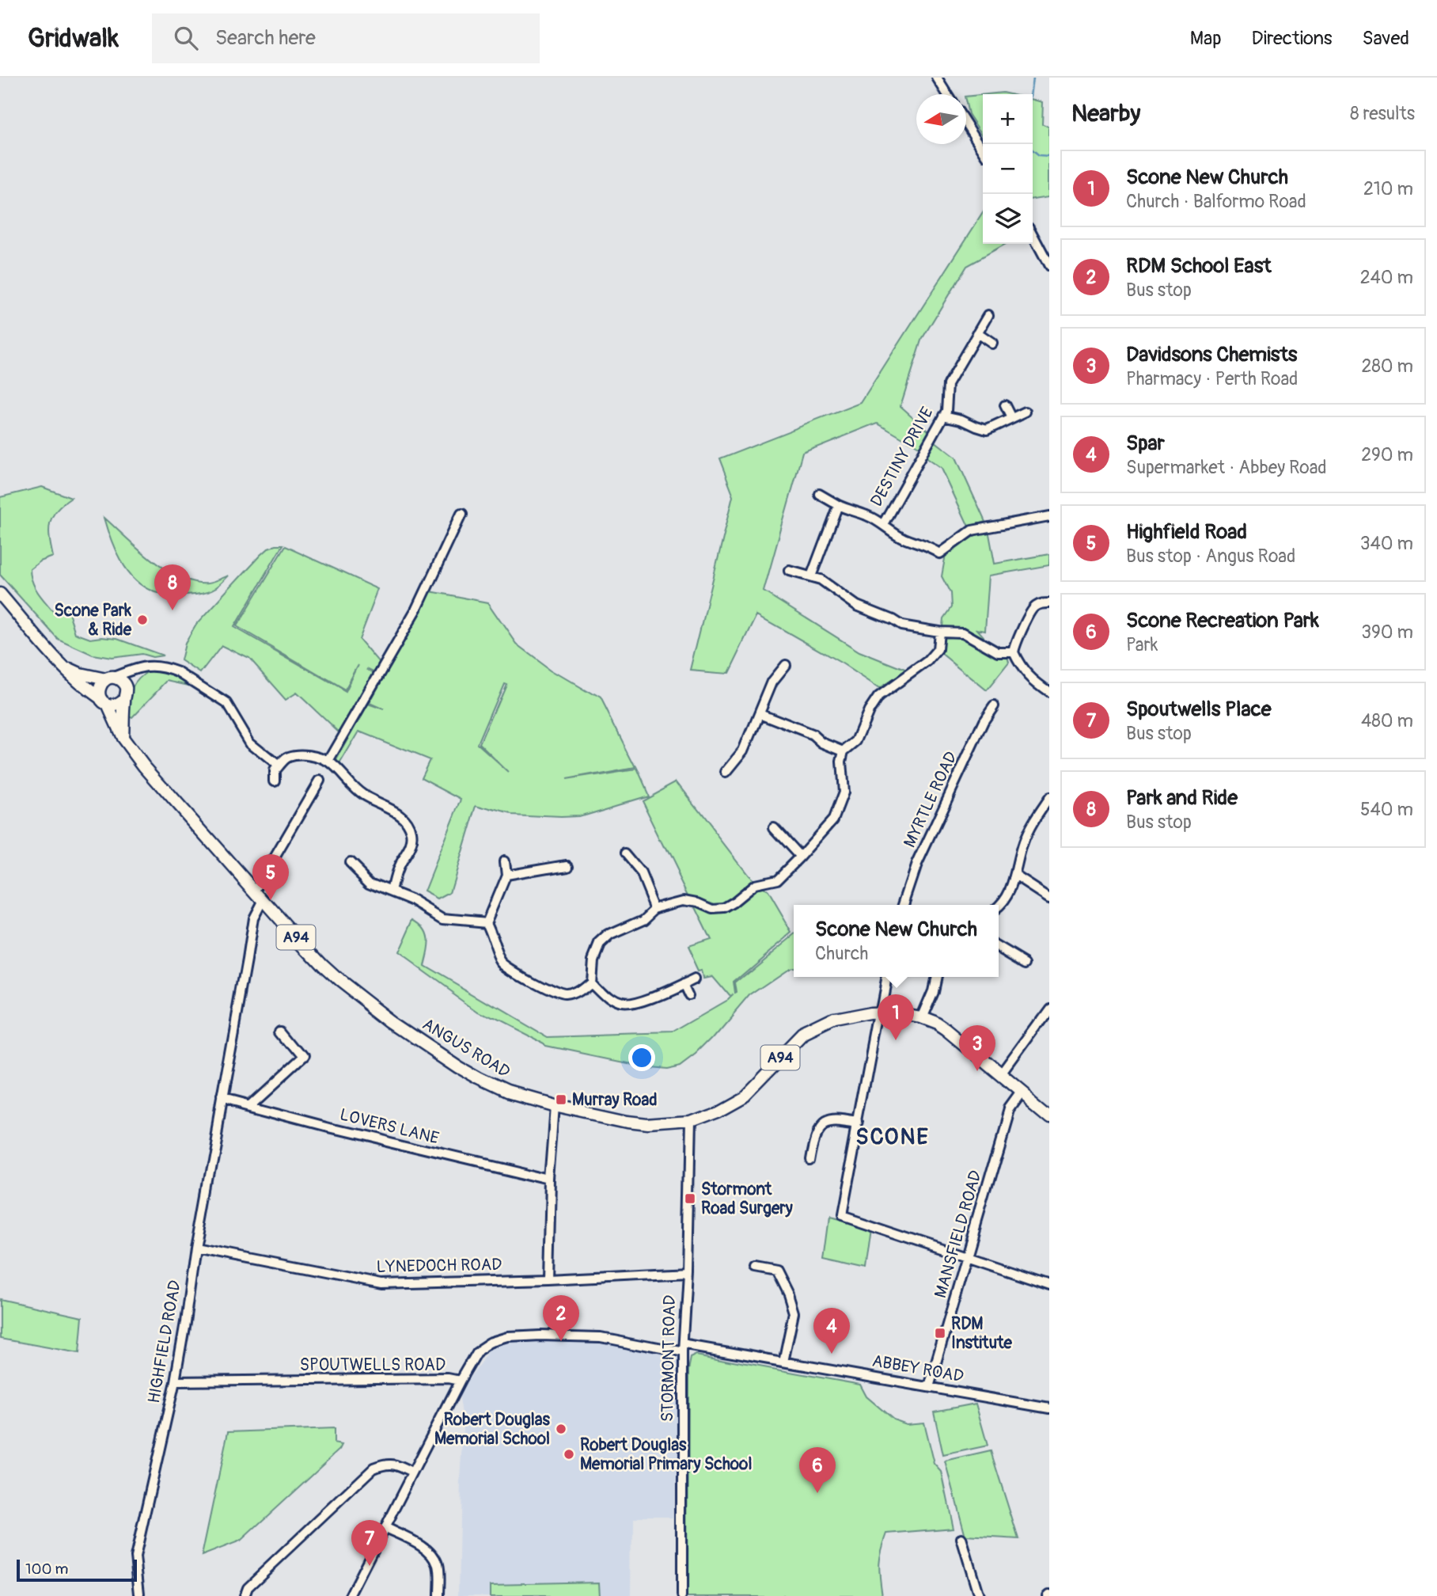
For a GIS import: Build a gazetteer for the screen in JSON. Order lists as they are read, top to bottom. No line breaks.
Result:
{"streets":{"main road":["A94","ANGUS ROAD"],"street":["DESTINY DRIVE","MYRTLE ROAD","LOVERS LANE","MANSFIELD ROAD","LYNEDOCH ROAD","HIGHFIELD ROAD","STORMONT ROAD","SPOUTWELLS ROAD","ABBEY ROAD"]},"crossings":[["A94","ANGUS ROAD"],["A94","MANSFIELD ROAD"],["ANGUS ROAD","HIGHFIELD ROAD"],["ANGUS ROAD","STORMONT ROAD"],["LOVERS LANE","HIGHFIELD ROAD"],["MANSFIELD ROAD","ABBEY ROAD"],["LYNEDOCH ROAD","HIGHFIELD ROAD"],["LYNEDOCH ROAD","STORMONT ROAD"],["HIGHFIELD ROAD","SPOUTWELLS ROAD"],["STORMONT ROAD","SPOUTWELLS ROAD"],["STORMONT ROAD","ABBEY ROAD"],["SPOUTWELLS ROAD","ABBEY ROAD"]],"districts":["SCONE"],"places":{"other":["Scone Park & Ride","Robert Douglas Memorial School","Robert Douglas Memorial Primary School"],"transit":["Murray Road","Stormont Road Surgery","RDM Institute"]},"scale_bar":"100 m","north":"left","page":{"header":"Gridwalk","search":"Search here","nav":["Map","Directions","Saved"],"heading":["Nearby","8 results"],"map_buttons":["+","−"],"list":[{"mark":"1","name":"Scone New Church","note":"Church · Balformo Road","value":"210 m"},{"mark":"2","name":"RDM School East","note":"Bus stop","value":"240 m"},{"mark":"3","name":"Davidsons Chemists","note":"Pharmacy · Perth Road","value":"280 m"},{"mark":"4","name":"Spar","note":"Supermarket · Abbey Road","value":"290 m"},{"mark":"5","name":"Highfield Road","note":"Bus stop · Angus Road","value":"340 m"},{"mark":"6","name":"Scone Recreation Park","note":"Park","value":"390 m"},{"mark":"7","name":"Spoutwells Place","note":"Bus stop","value":"480 m"},{"mark":"8","name":"Park and Ride","note":"Bus stop","value":"540 m"}],"pins":["8","5","1","3","2","4","6","7"],"popup":["Scone New Church","Church"],"scale":"100 m"}}
